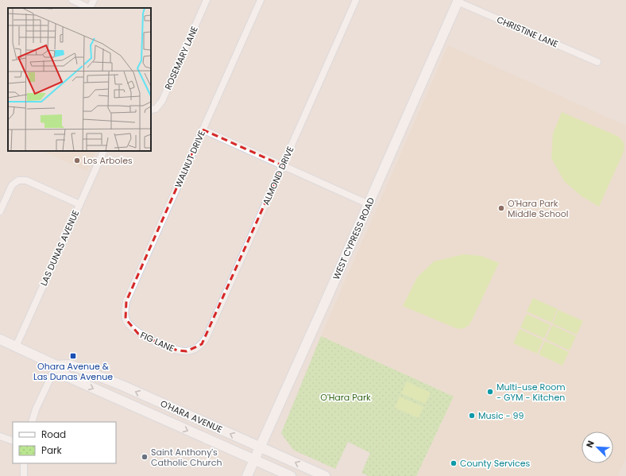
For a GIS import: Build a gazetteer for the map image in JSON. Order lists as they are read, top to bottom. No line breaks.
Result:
{"streets":{"main road":["WEST CYPRESS ROAD","O'HARA AVENUE"],"street":["CHRISTINE LANE","ROSEMARY LANE","WALNUT DRIVE","ALMOND DRIVE","LAS DUNAS AVENUE","FIG LANE"]},"crossings":[["CHRISTINE LANE","WEST CYPRESS ROAD"],["WALNUT DRIVE","FIG LANE"],["ALMOND DRIVE","FIG LANE"],["WEST CYPRESS ROAD","O'HARA AVENUE"],["LAS DUNAS AVENUE","O'HARA AVENUE"]],"parks":["O'Hara Park"],"places":{"other":["Los Arboles","O'Hara Park Middle School","Multi-use Room - GYM - Kitchen","Music - 99","Saint Anthony's Catholic Church","County Services"],"transit":["Ohara Avenue & Las Dunas Avenue"]},"legend":["Road","Park"],"north":"top left"}
